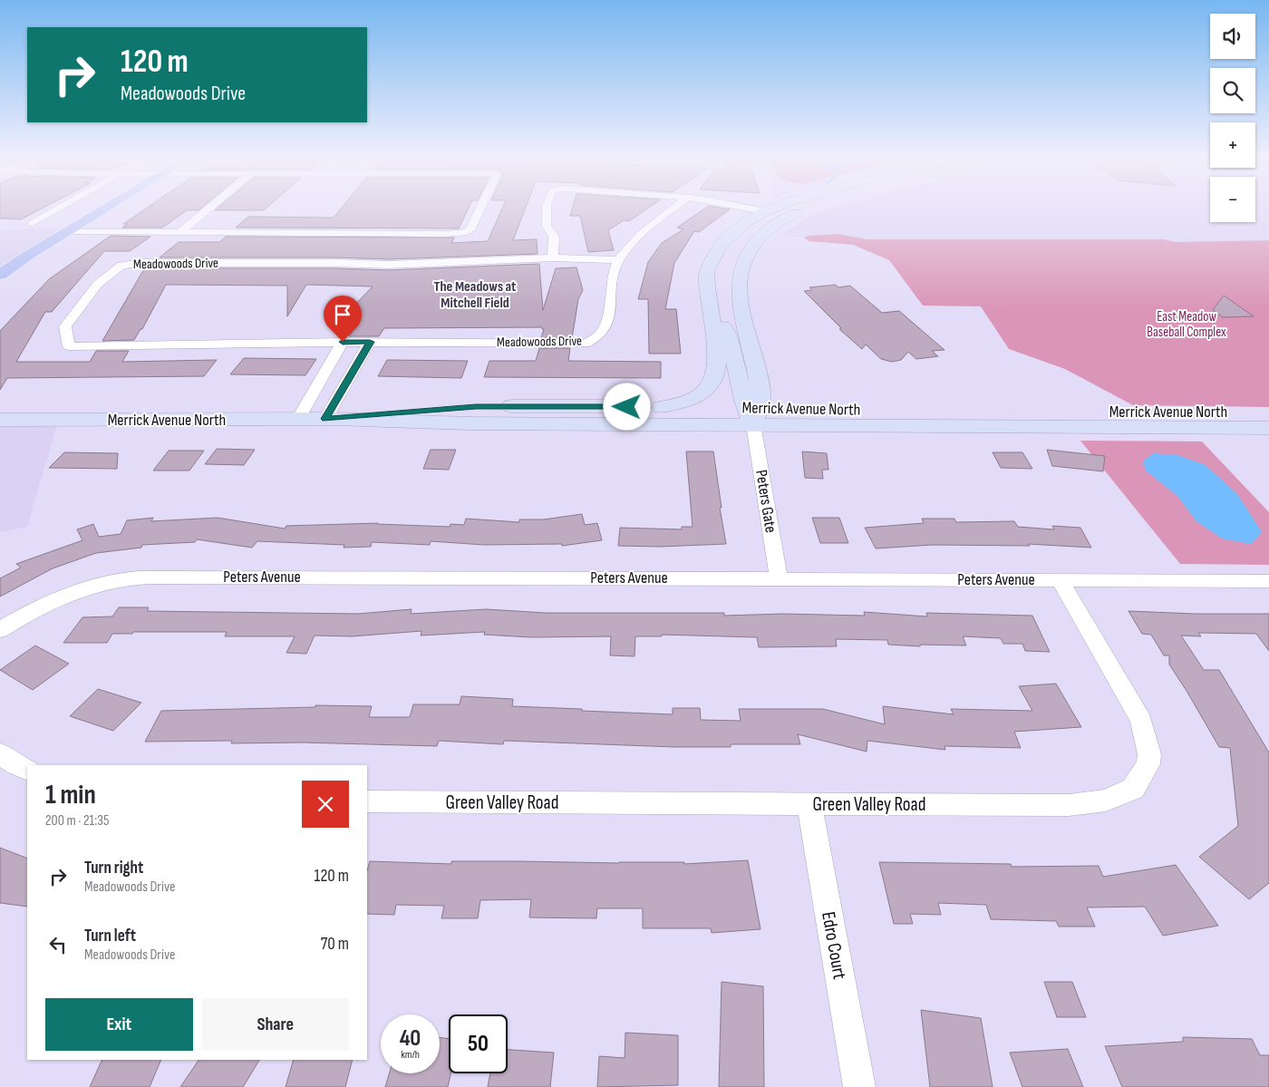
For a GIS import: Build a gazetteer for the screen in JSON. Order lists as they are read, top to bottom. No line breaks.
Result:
{"streets":{"main road":["Merrick Avenue North"],"street":["Meadowoods Drive","Peters Gate","Peters Avenue","Green Valley Road","Edro Court"]},"crossings":[["Merrick Avenue North","Peters Gate"],["Peters Gate","Peters Avenue"],["Peters Avenue","Green Valley Road"],["Green Valley Road","Edro Court"]],"districts":["The Meadows at Mitchell Field"],"parks":["East Meadow Baseball Complex"],"page":{"map_buttons":["+","−"],"turn":["120 m","Meadowoods Drive"],"heading":["1 min","200 m · 21:35"],"list":[{"name":"Turn right","note":"Meadowoods Drive","value":"120 m"},{"name":"Turn left","note":"Meadowoods Drive","value":"70 m"}],"buttons":["Exit","Share"],"speed":"40 km/h","limit":"50"}}
